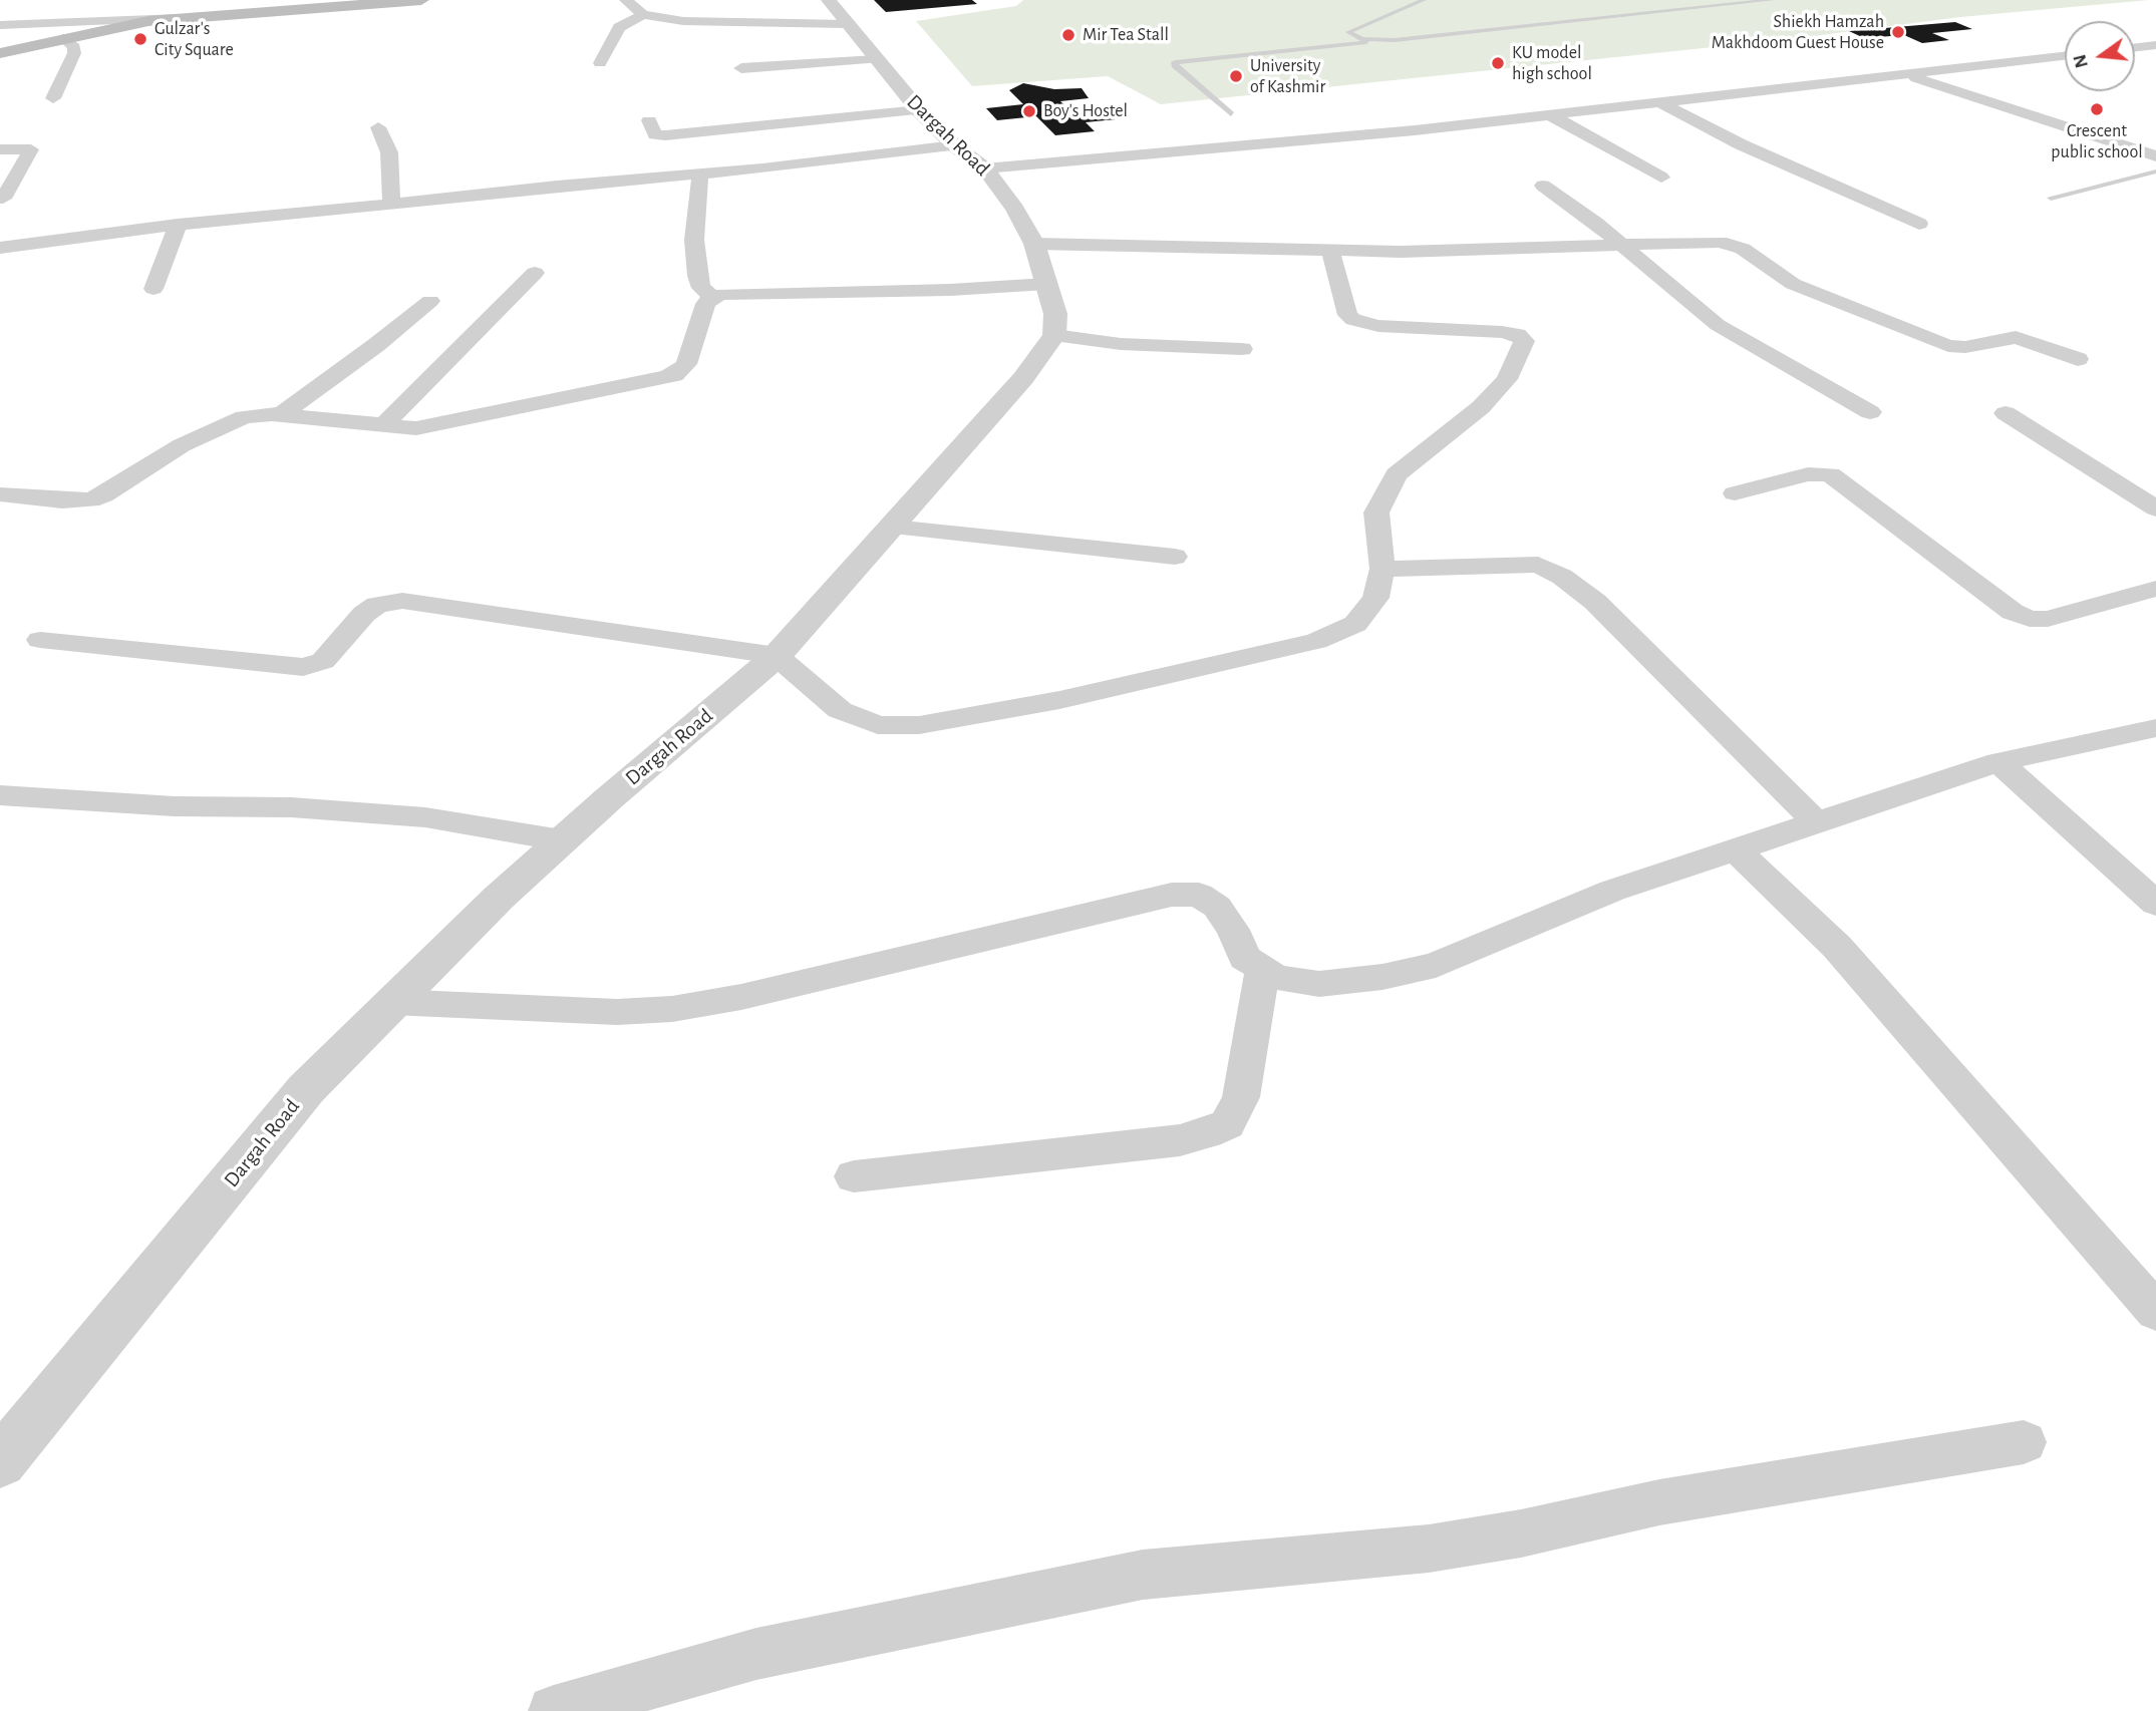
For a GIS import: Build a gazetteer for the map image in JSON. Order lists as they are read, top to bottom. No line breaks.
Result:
{"streets":{"street":["Dargah Road"]},"places":["Shiekh Hamzah Makhdoom Guest House","Mir Tea Stall","Gulzar's City Square","KU model high school","University of Kashmir","Crescent public school","Boy's Hostel"],"north":"left"}
